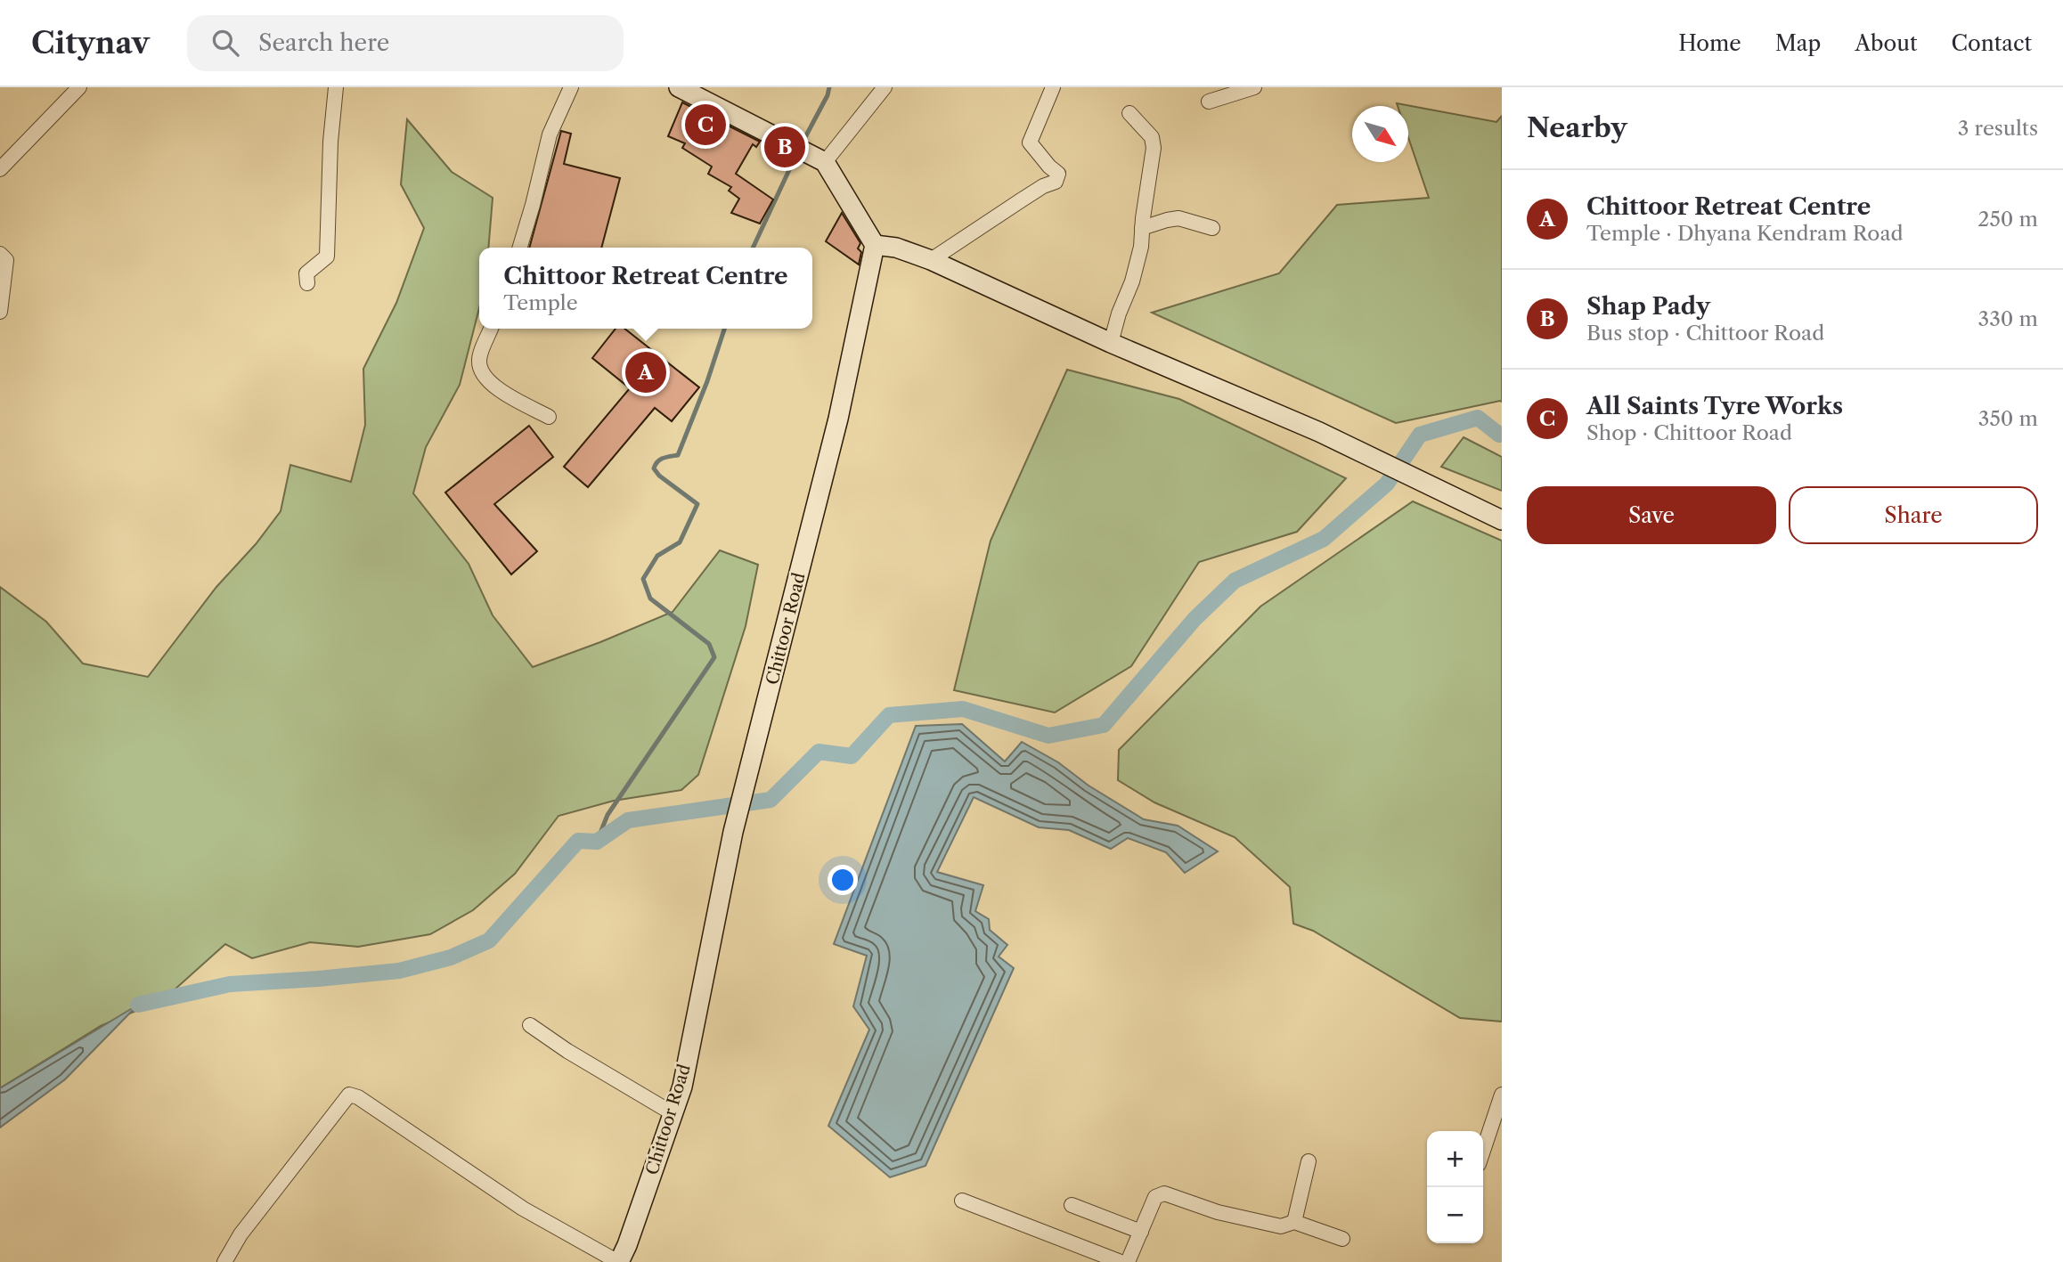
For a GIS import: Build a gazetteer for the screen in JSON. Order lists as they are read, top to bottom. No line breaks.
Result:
{"streets":{"main road":["Chittoor Road"]},"north":"bottom right","page":{"header":"Citynav","search":"Search here","nav":["Home","Map","About","Contact"],"heading":["Nearby","3 results"],"pins":["C","B","A"],"list":[{"mark":"A","name":"Chittoor Retreat Centre","note":"Temple · Dhyana Kendram Road","value":"250 m"},{"mark":"B","name":"Shap Pady","note":"Bus stop · Chittoor Road","value":"330 m"},{"mark":"C","name":"All Saints Tyre Works","note":"Shop · Chittoor Road","value":"350 m"}],"popup":["Chittoor Retreat Centre","Temple"],"buttons":["Save","Share"],"map_buttons":["+","−"]}}
